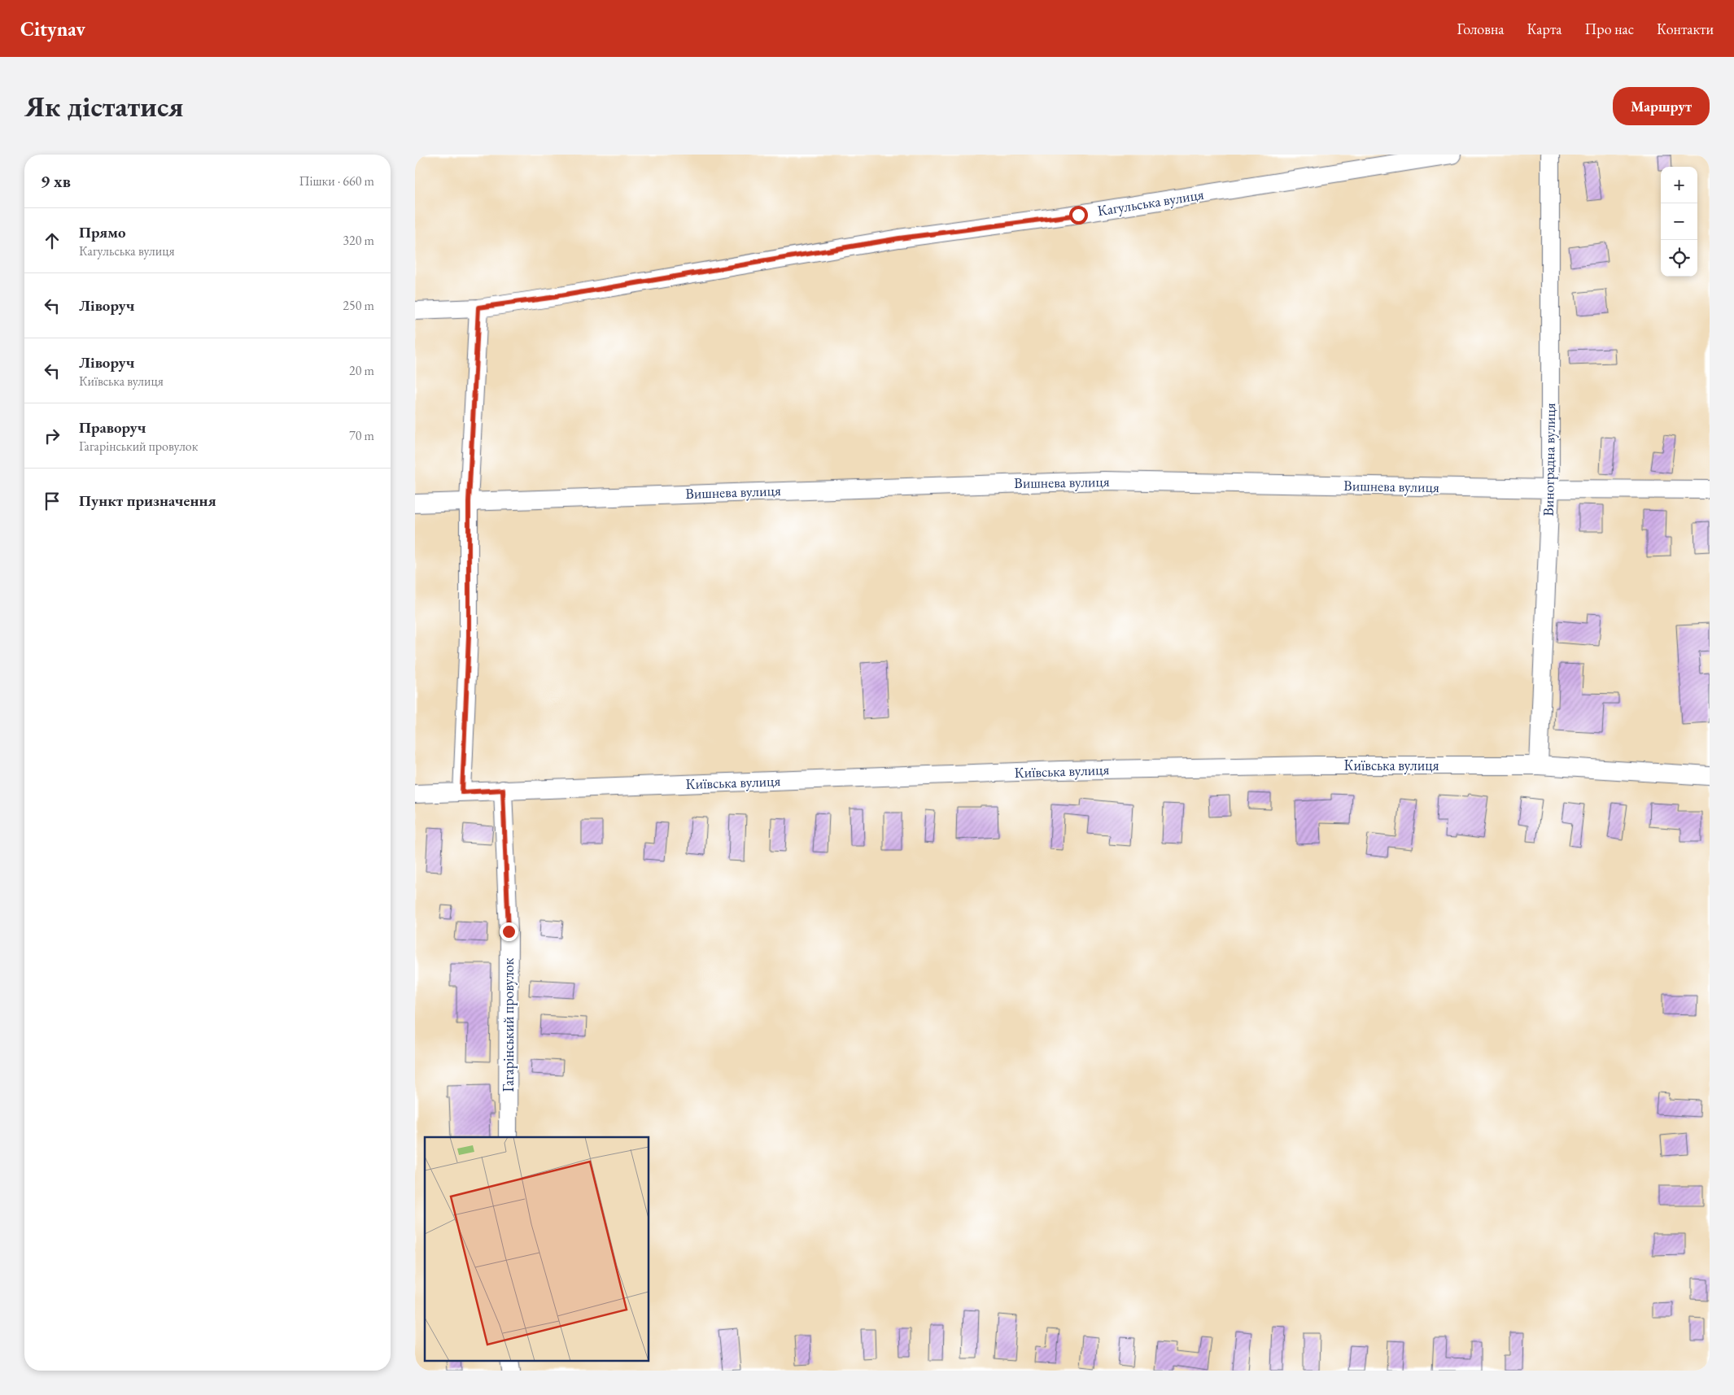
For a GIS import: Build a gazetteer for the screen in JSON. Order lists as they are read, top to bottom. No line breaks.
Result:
{"streets":{"street":["Кагульська вулиця","Виноградна вулиця","Вишнева вулиця","Київська вулиця","Гагарінський провулок"]},"crossings":[["Виноградна вулиця","Вишнева вулиця"],["Виноградна вулиця","Київська вулиця"],["Київська вулиця","Гагарінський провулок"]],"page":{"header":"Citynav","nav":["Головна","Карта","Про нас","Контакти"],"buttons":"Маршрут","title":"Як дістатися","heading":["9 хв","Пішки · 660 m"],"map_buttons":["+","−"],"list":[["Прямо","Кагульська вулиця","320 m"],["Ліворуч","250 m"],["Ліворуч","Київська вулиця","20 m"],["Праворуч","Гагарінський провулок","70 m"],"Пункт призначення"]}}
